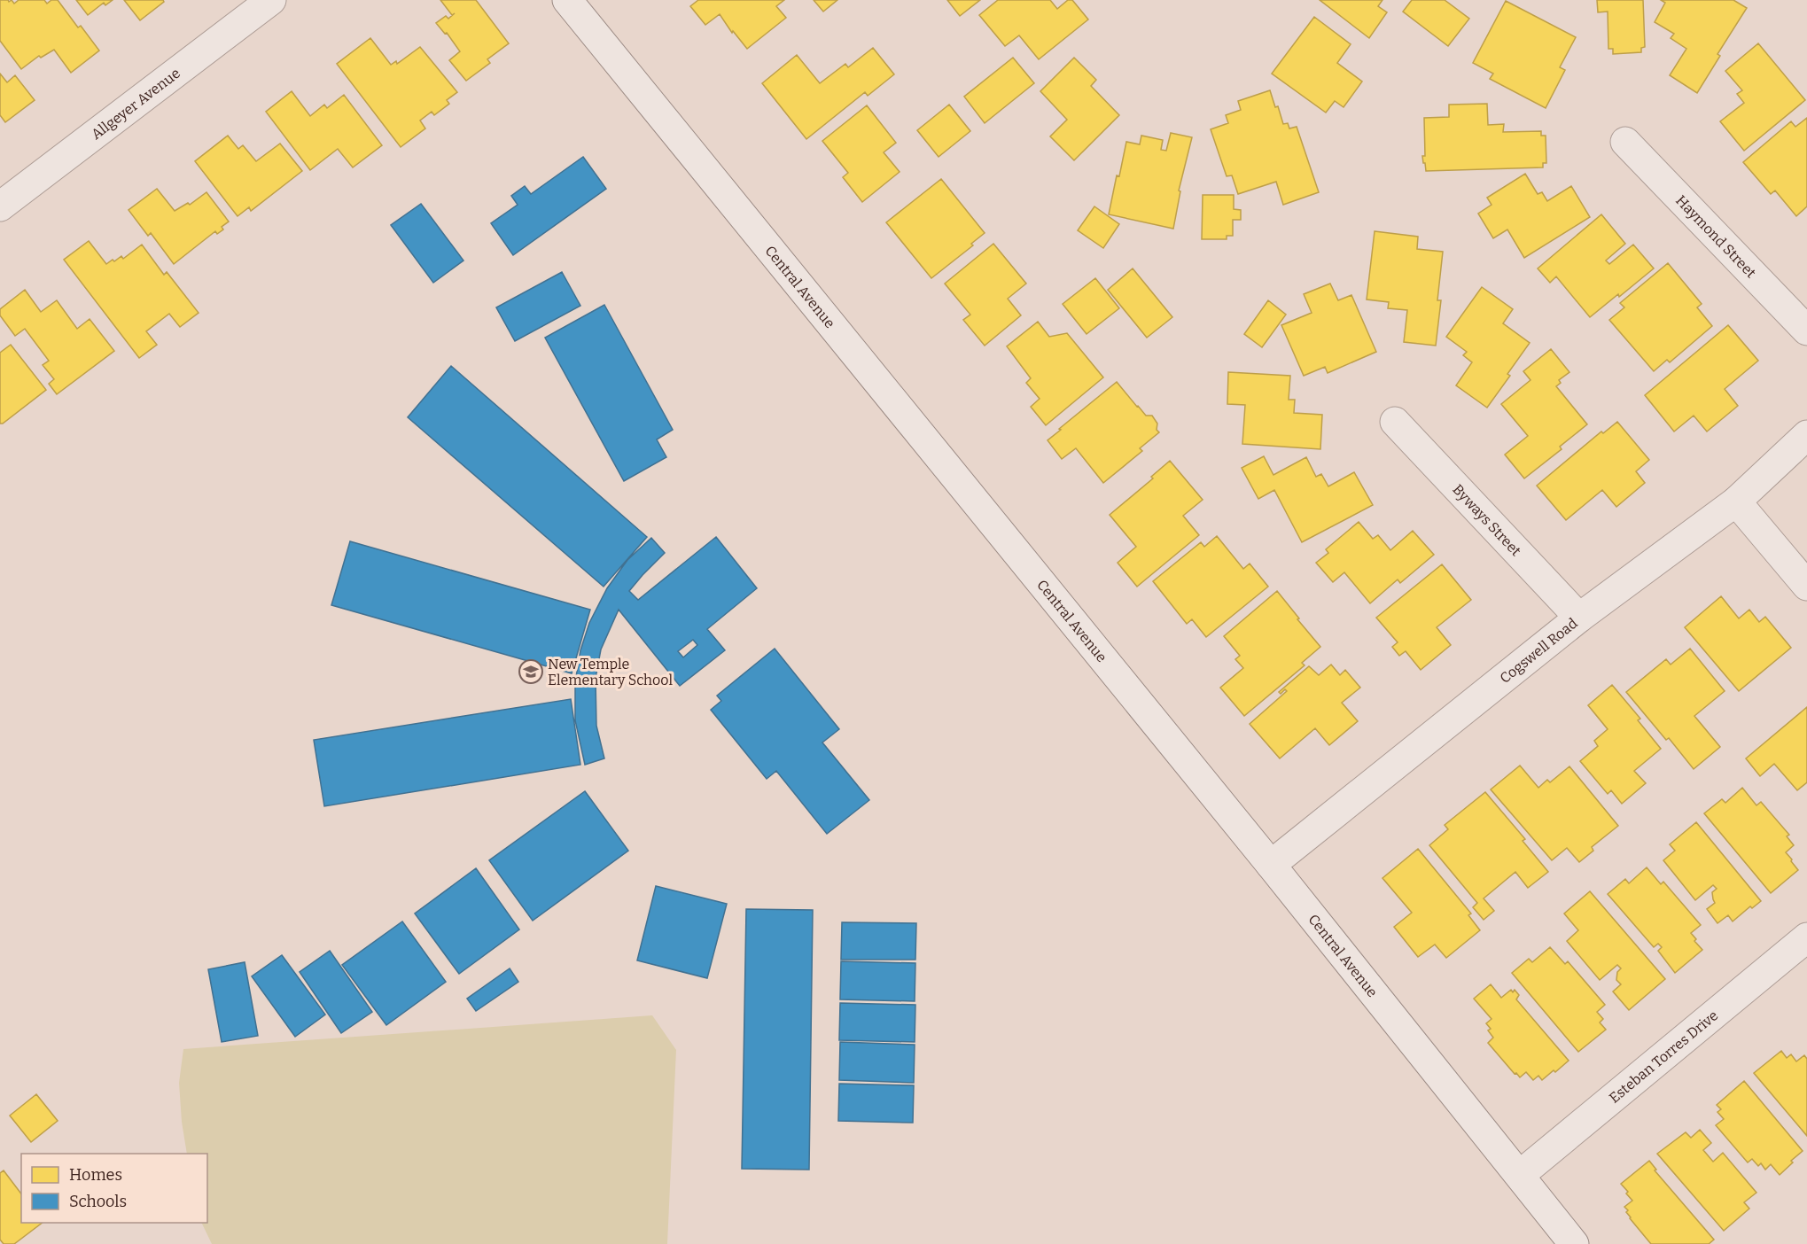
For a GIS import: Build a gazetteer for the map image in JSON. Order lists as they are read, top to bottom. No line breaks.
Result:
{"streets":{"street":["Allgeyer Avenue","Haymond Street","Central Avenue","Byways Street","Cogswell Road","Esteban Torres Drive"]},"crossings":[["Central Avenue","Cogswell Road"],["Central Avenue","Esteban Torres Drive"],["Byways Street","Cogswell Road"]],"places":{"school or university":["New Temple Elementary School"]},"legend":["Homes","Schools"]}
